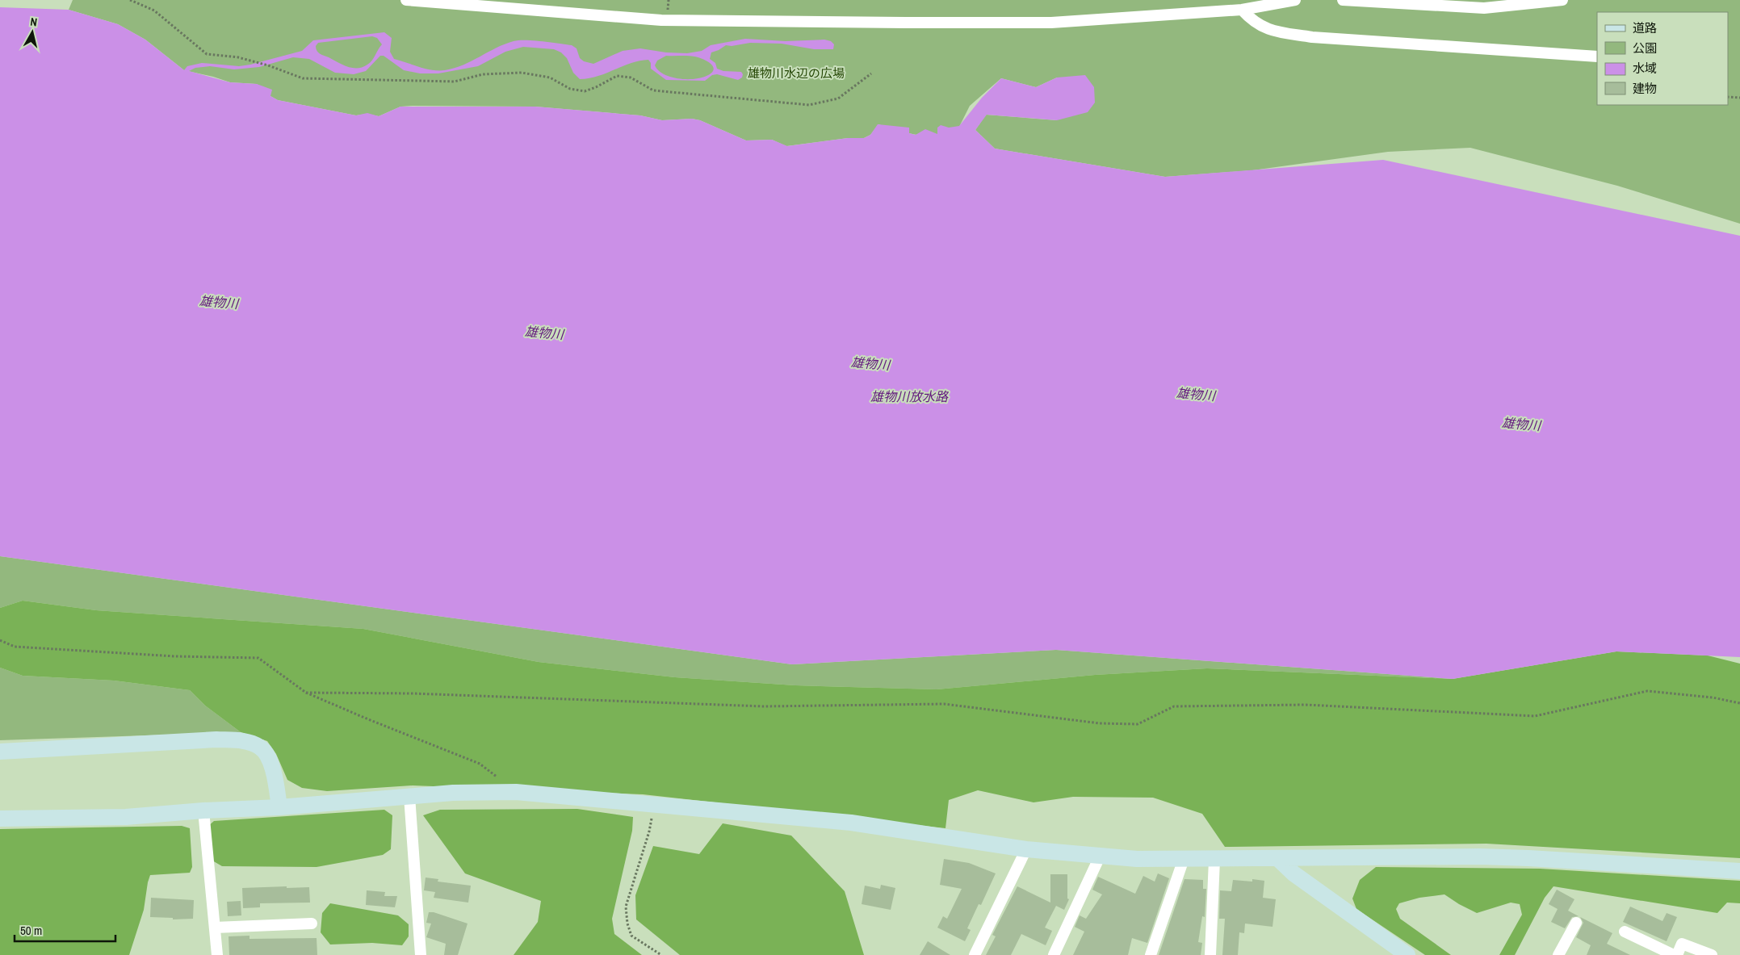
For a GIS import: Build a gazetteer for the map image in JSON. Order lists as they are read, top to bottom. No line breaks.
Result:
{"water":["雄物川","雄物川放水路"],"parks":["雄物川水辺の広場"],"legend":["道路","公園","水域","建物"],"scale_bar":"50 m","north":"top"}
